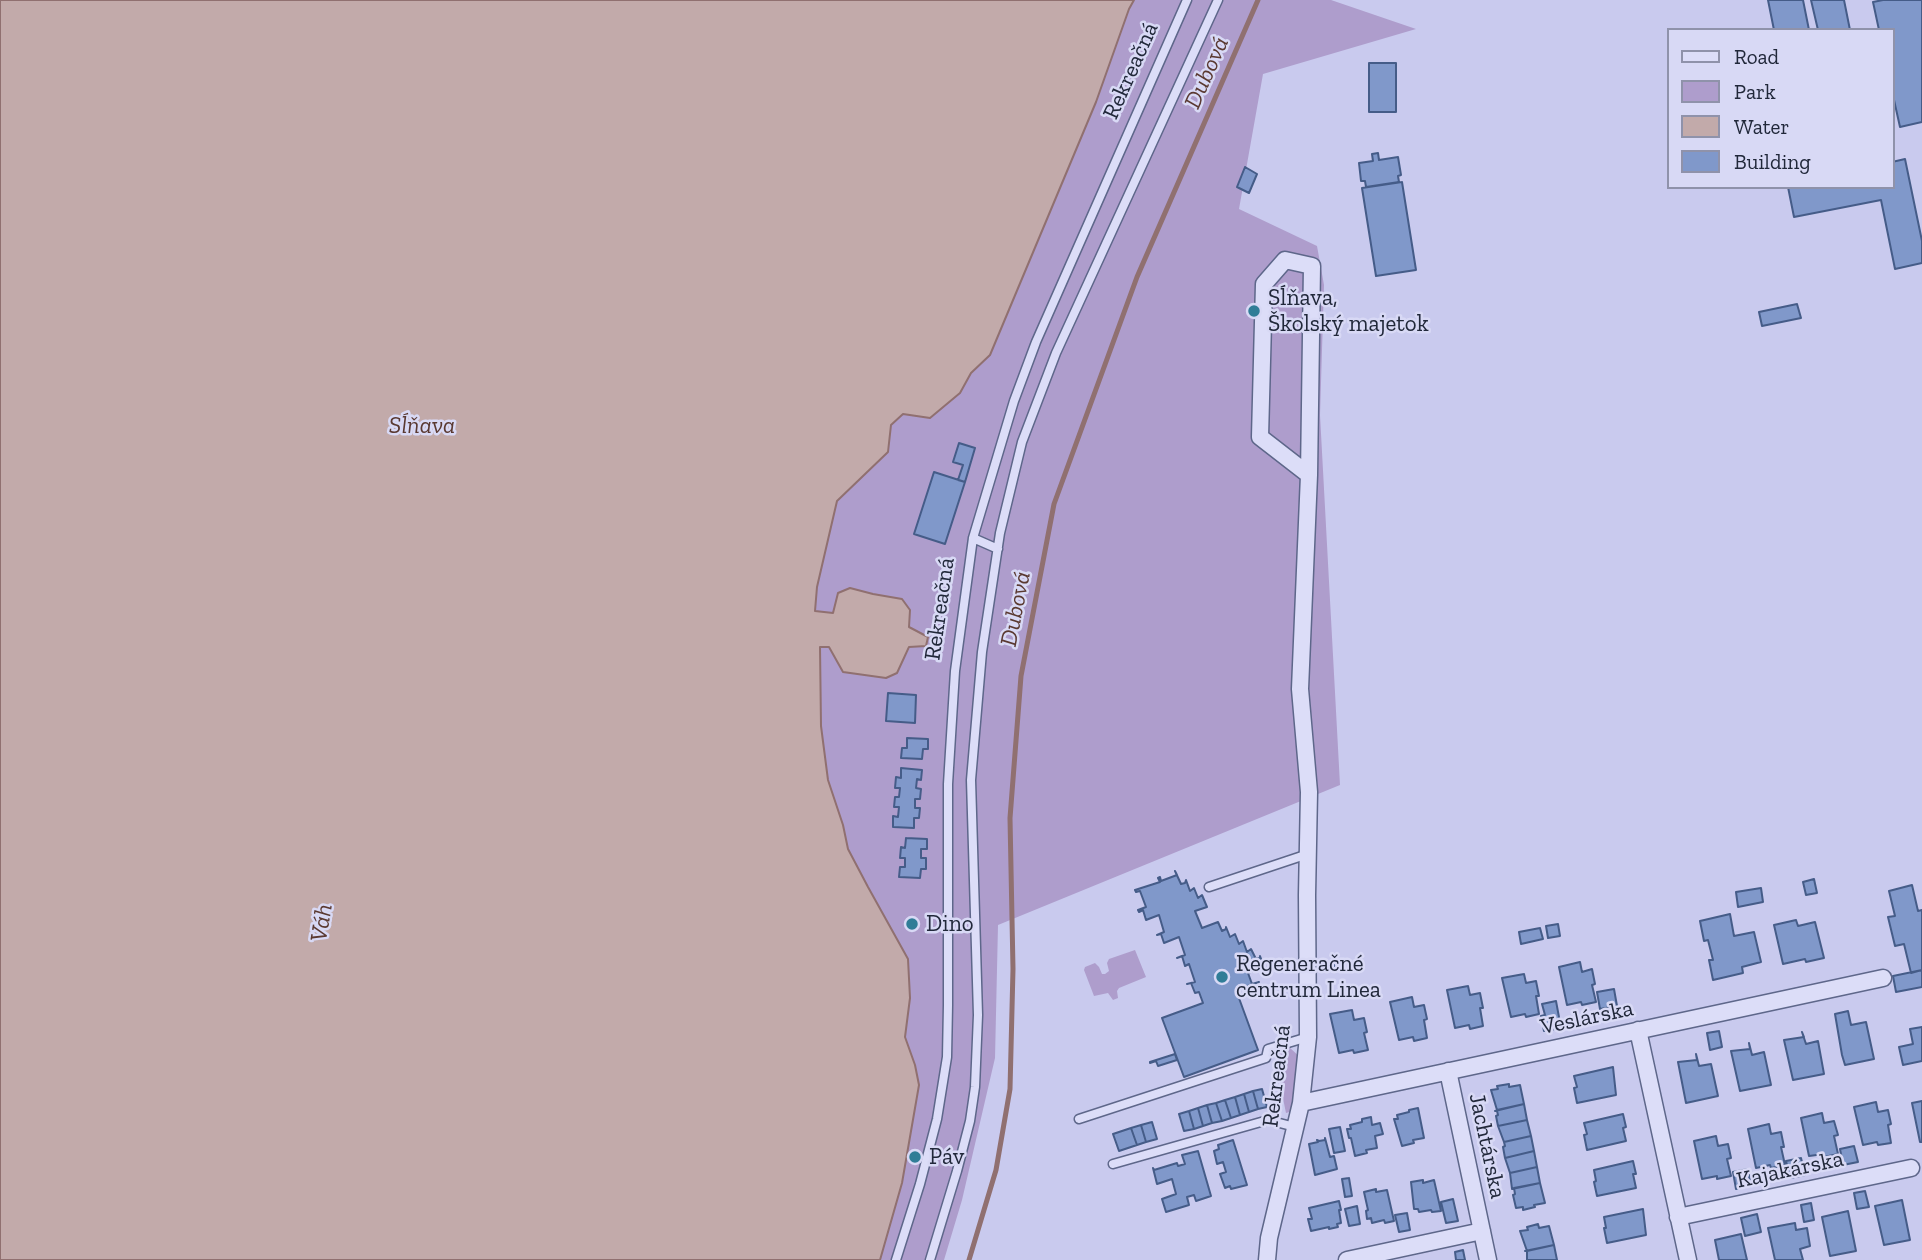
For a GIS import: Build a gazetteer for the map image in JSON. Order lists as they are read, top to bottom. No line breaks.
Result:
{"streets":{"street":["Rekreačná","Veslárska","Jachtárska","Kajakárska"]},"crossings":[["Rekreačná","Veslárska"],["Veslárska","Jachtárska"]],"water":["Dubová","Sĺňava","Váh"],"places":["Sĺňava, Školský majetok","Dino","Regeneračné centrum Linea","Páv"],"legend":["Road","Park","Water","Building"]}
